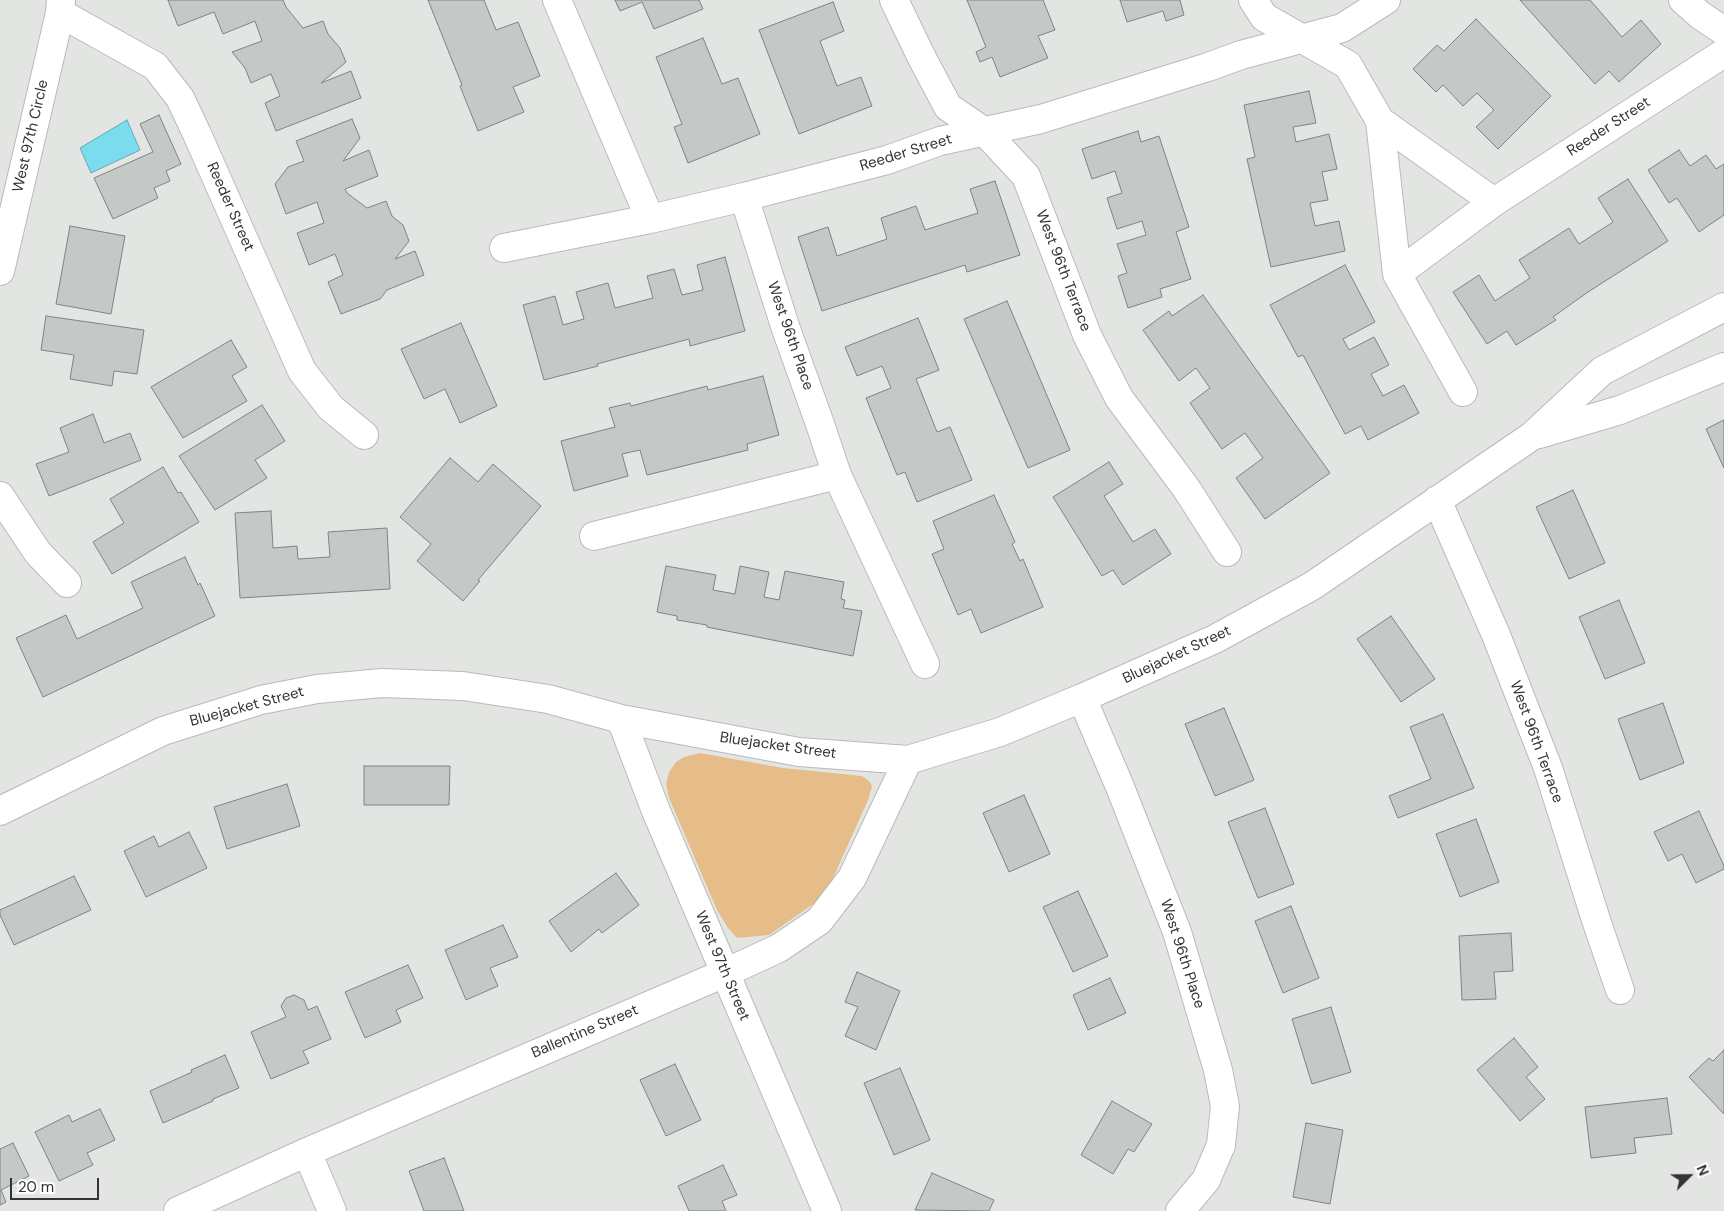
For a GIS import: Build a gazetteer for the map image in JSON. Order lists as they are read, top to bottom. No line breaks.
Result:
{"streets":{"street":["Reeder Street","West 97th Circle","West 96th Terrace","West 96th Place","Bluejacket Street","West 97th Street","Ballentine Street"]},"crossings":[["Reeder Street","West 97th Circle"],["Reeder Street","West 96th Terrace"],["Reeder Street","West 96th Place"],["West 96th Terrace","Bluejacket Street"],["West 96th Place","Bluejacket Street"],["Bluejacket Street","West 97th Street"],["Bluejacket Street","Ballentine Street"],["West 97th Street","Ballentine Street"]],"scale_bar":"20 m","north":"top right"}
